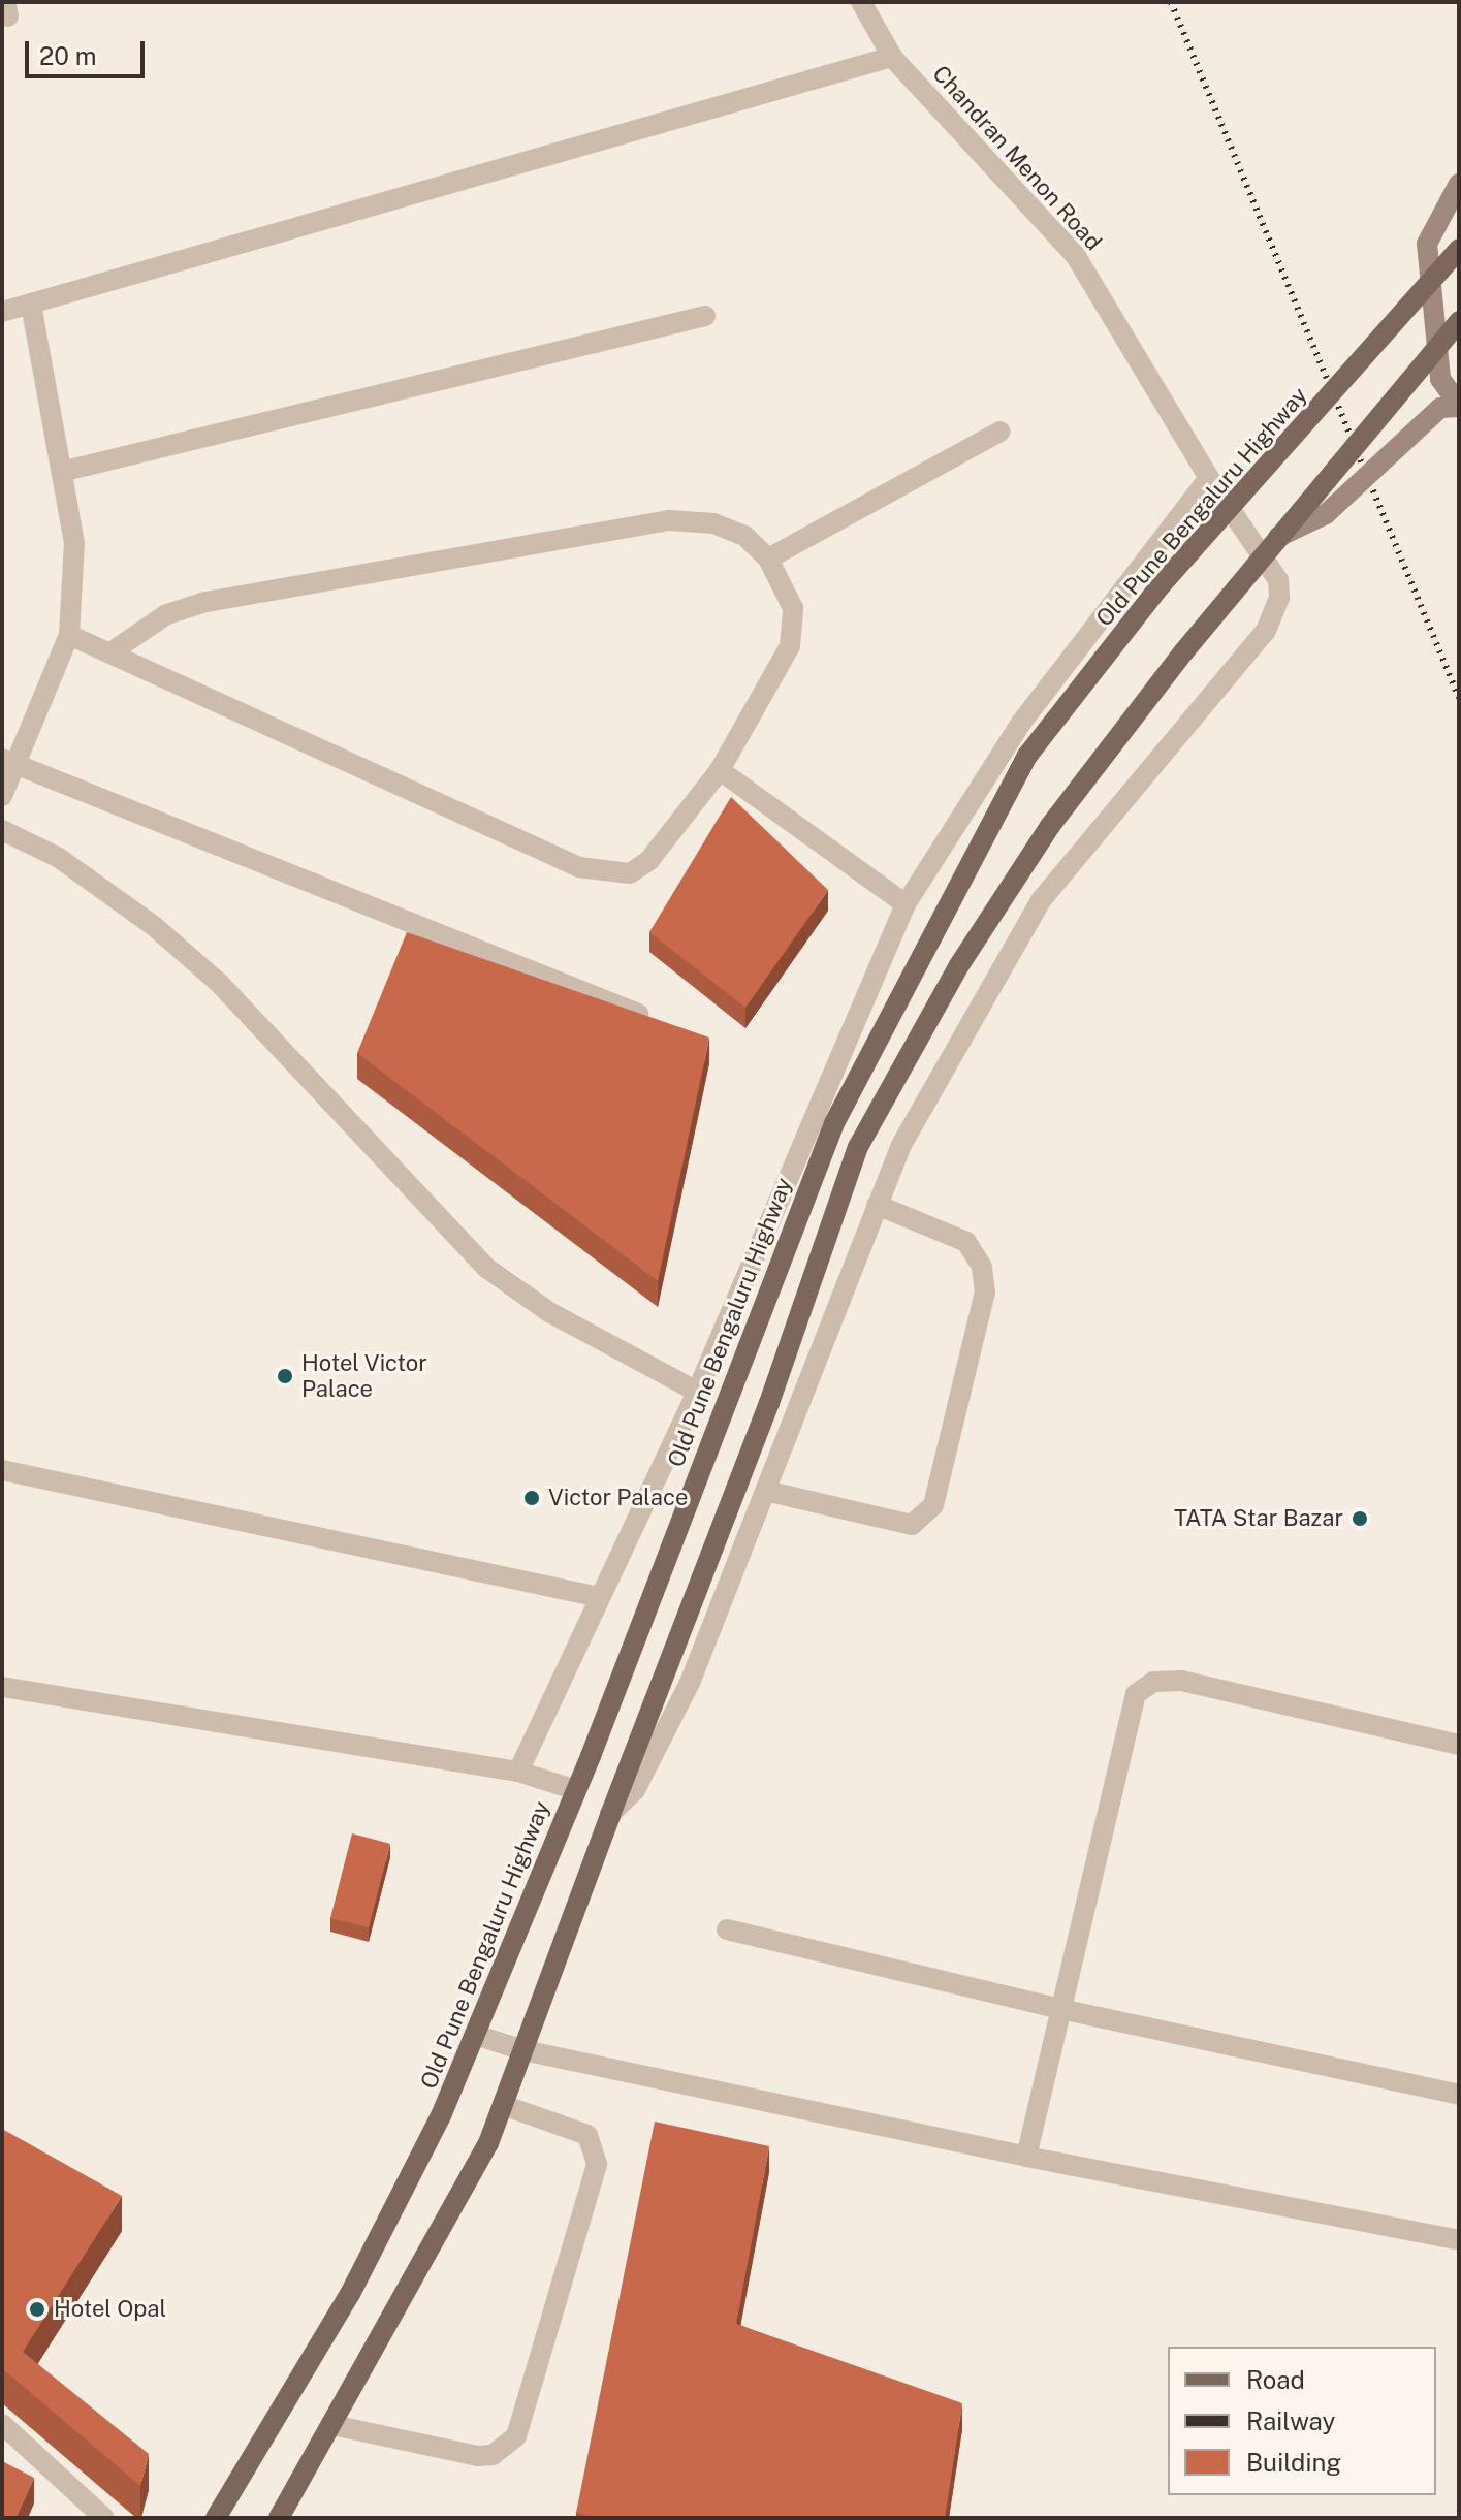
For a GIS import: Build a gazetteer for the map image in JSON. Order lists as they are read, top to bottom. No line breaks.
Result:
{"streets":{"main road":["Old Pune Bengaluru Highway"],"street":["Chandran Menon Road"]},"places":["Hotel Victor Palace","Victor Palace","TATA Star Bazar","Hotel Opal"],"legend":["Road","Railway","Building"],"scale_bar":"20 m"}
